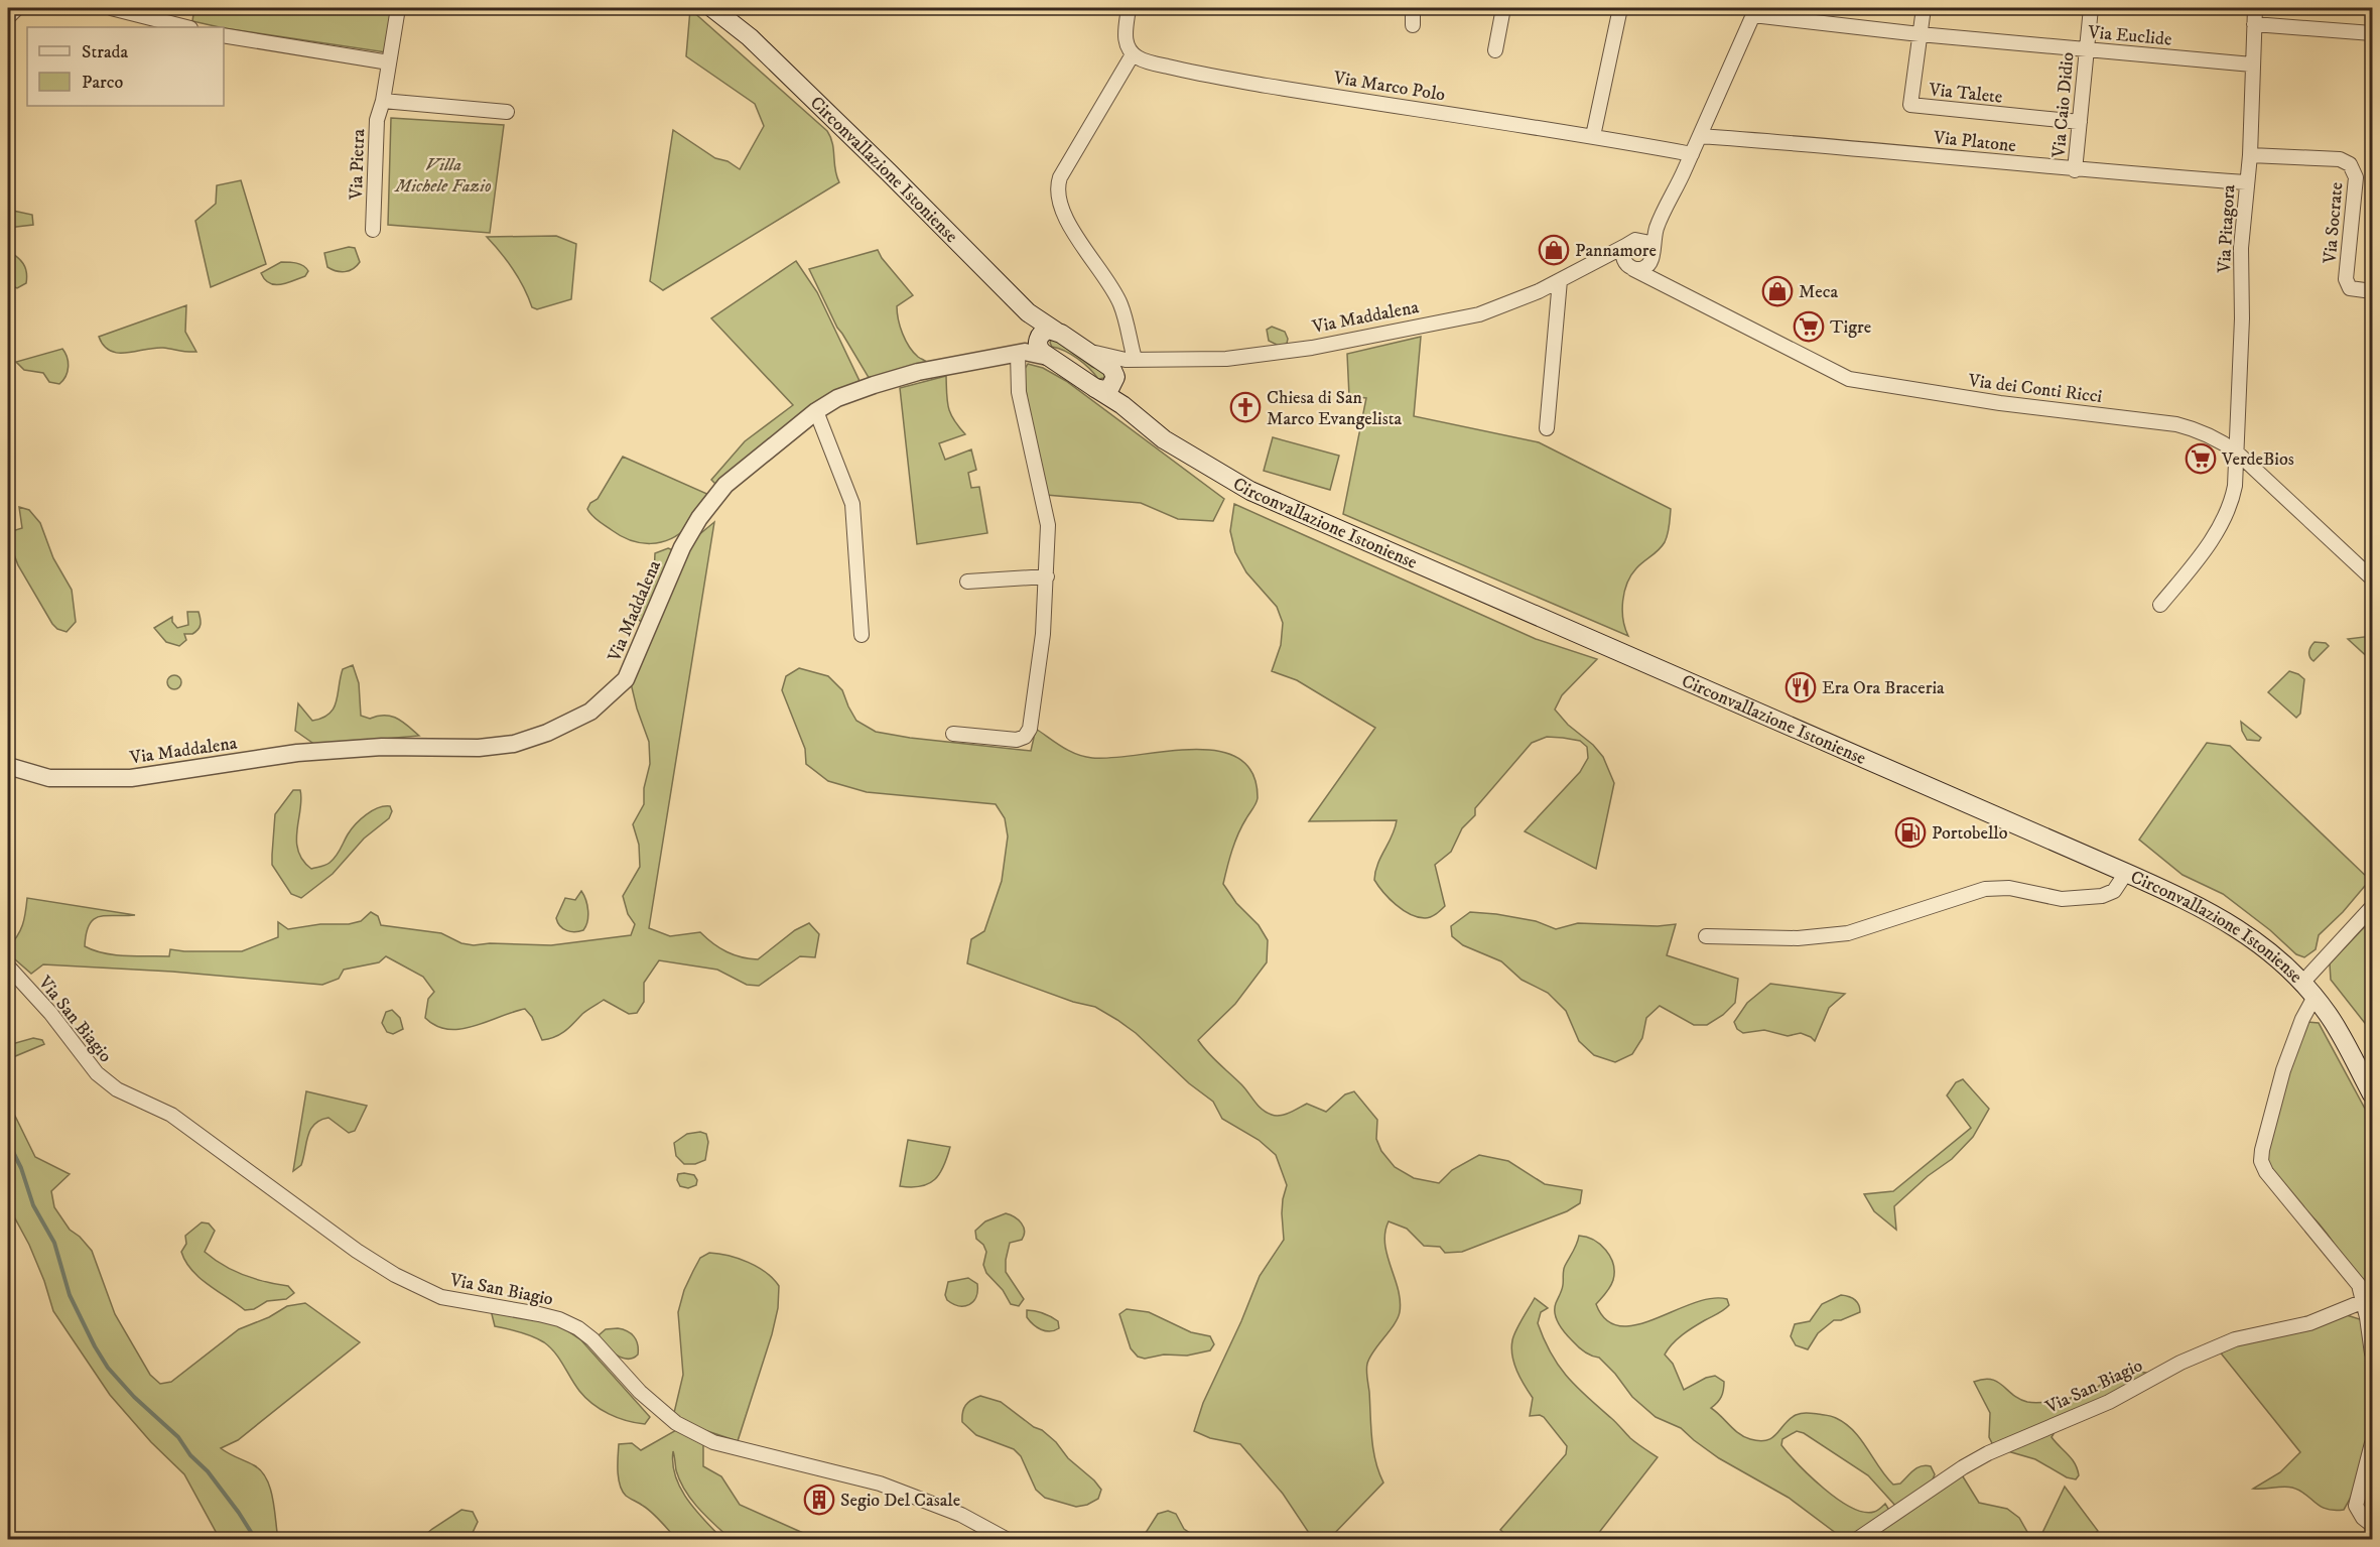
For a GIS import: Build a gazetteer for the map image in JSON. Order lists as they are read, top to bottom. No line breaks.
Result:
{"streets":{"main road":["Circonvallazione Istoniense"],"street":["Via Euclide","Via Marco Polo","Via Talete","Via Caio Didio","Via Platone","Via Pietra","Via Socrate","Via Pitagora","Via Maddalena","Via dei Conti Ricci","Via San Biagio"]},"crossings":[["Via Euclide","Via Talete"],["Via Euclide","Via Caio Didio"],["Via Euclide","Via Pitagora"],["Via Talete","Via Caio Didio"],["Via Caio Didio","Via Platone"],["Via Platone","Via Pitagora"],["Circonvallazione Istoniense","Via Maddalena"],["Via Socrate","Via Pitagora"],["Via Pitagora","Via dei Conti Ricci"],["Via Maddalena","Via dei Conti Ricci"]],"parks":["Villa Michele Fazio"],"places":{"shop":["Pannamore","Meca"],"supermarket":["Tigre","VerdeBios"],"church":["Chiesa di San Marco Evangelista"],"restaurant":["Era Ora Braceria"],"fuel station":["Portobello"],"building":["Segio Del Casale"]},"legend":["Strada","Parco"]}
